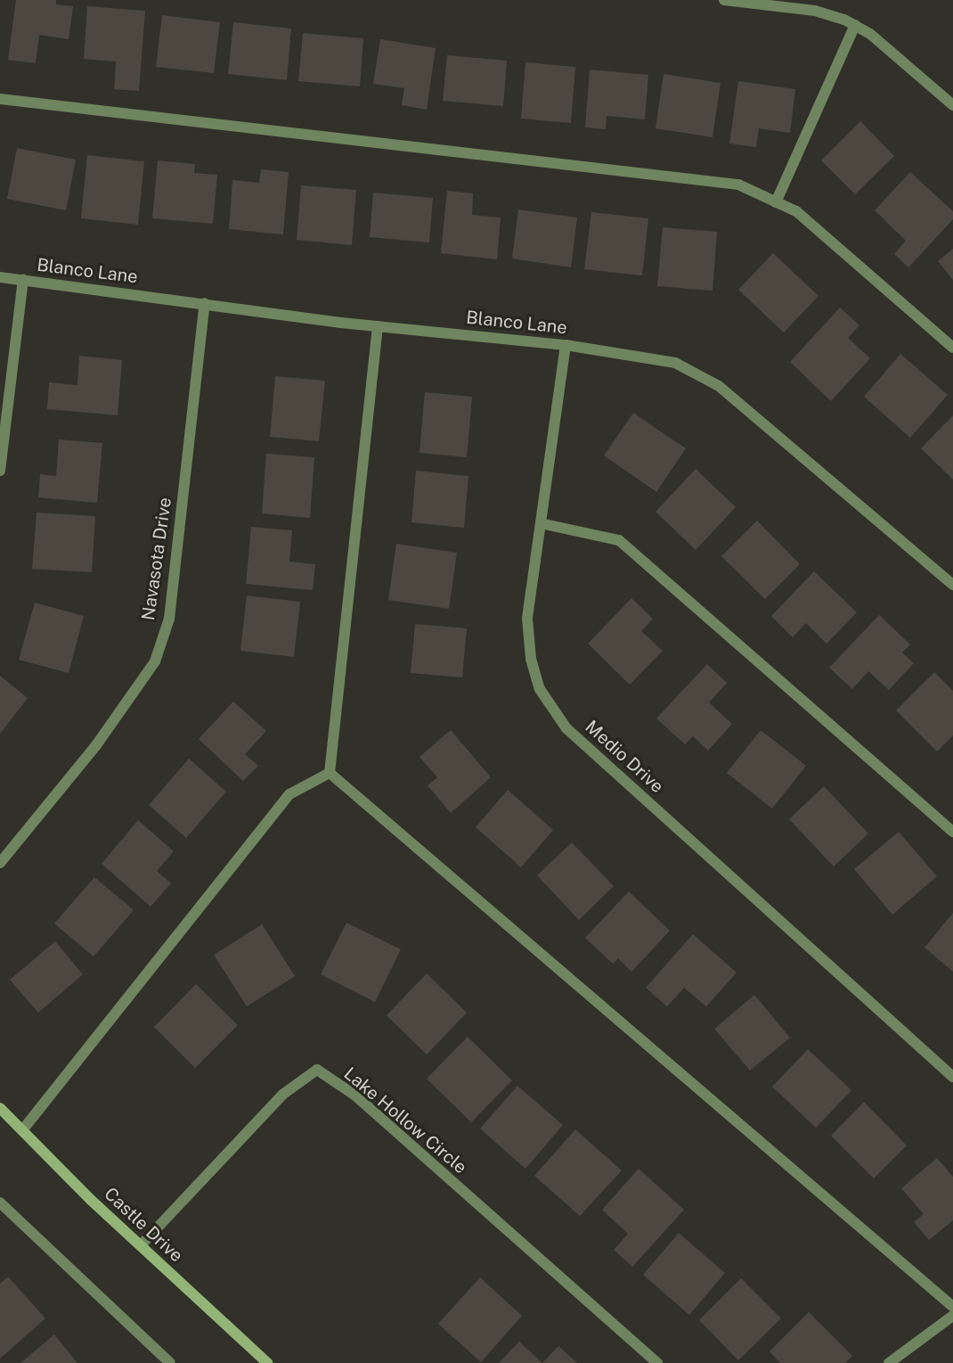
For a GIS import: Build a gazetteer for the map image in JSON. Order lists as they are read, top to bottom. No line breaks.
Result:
{"streets":{"main road":["Castle Drive"],"street":["Blanco Lane","Navasota Drive","Medio Drive","Lake Hollow Circle"]},"crossings":[["Blanco Lane","Navasota Drive"],["Blanco Lane","Medio Drive"],["Lake Hollow Circle","Castle Drive"]]}
